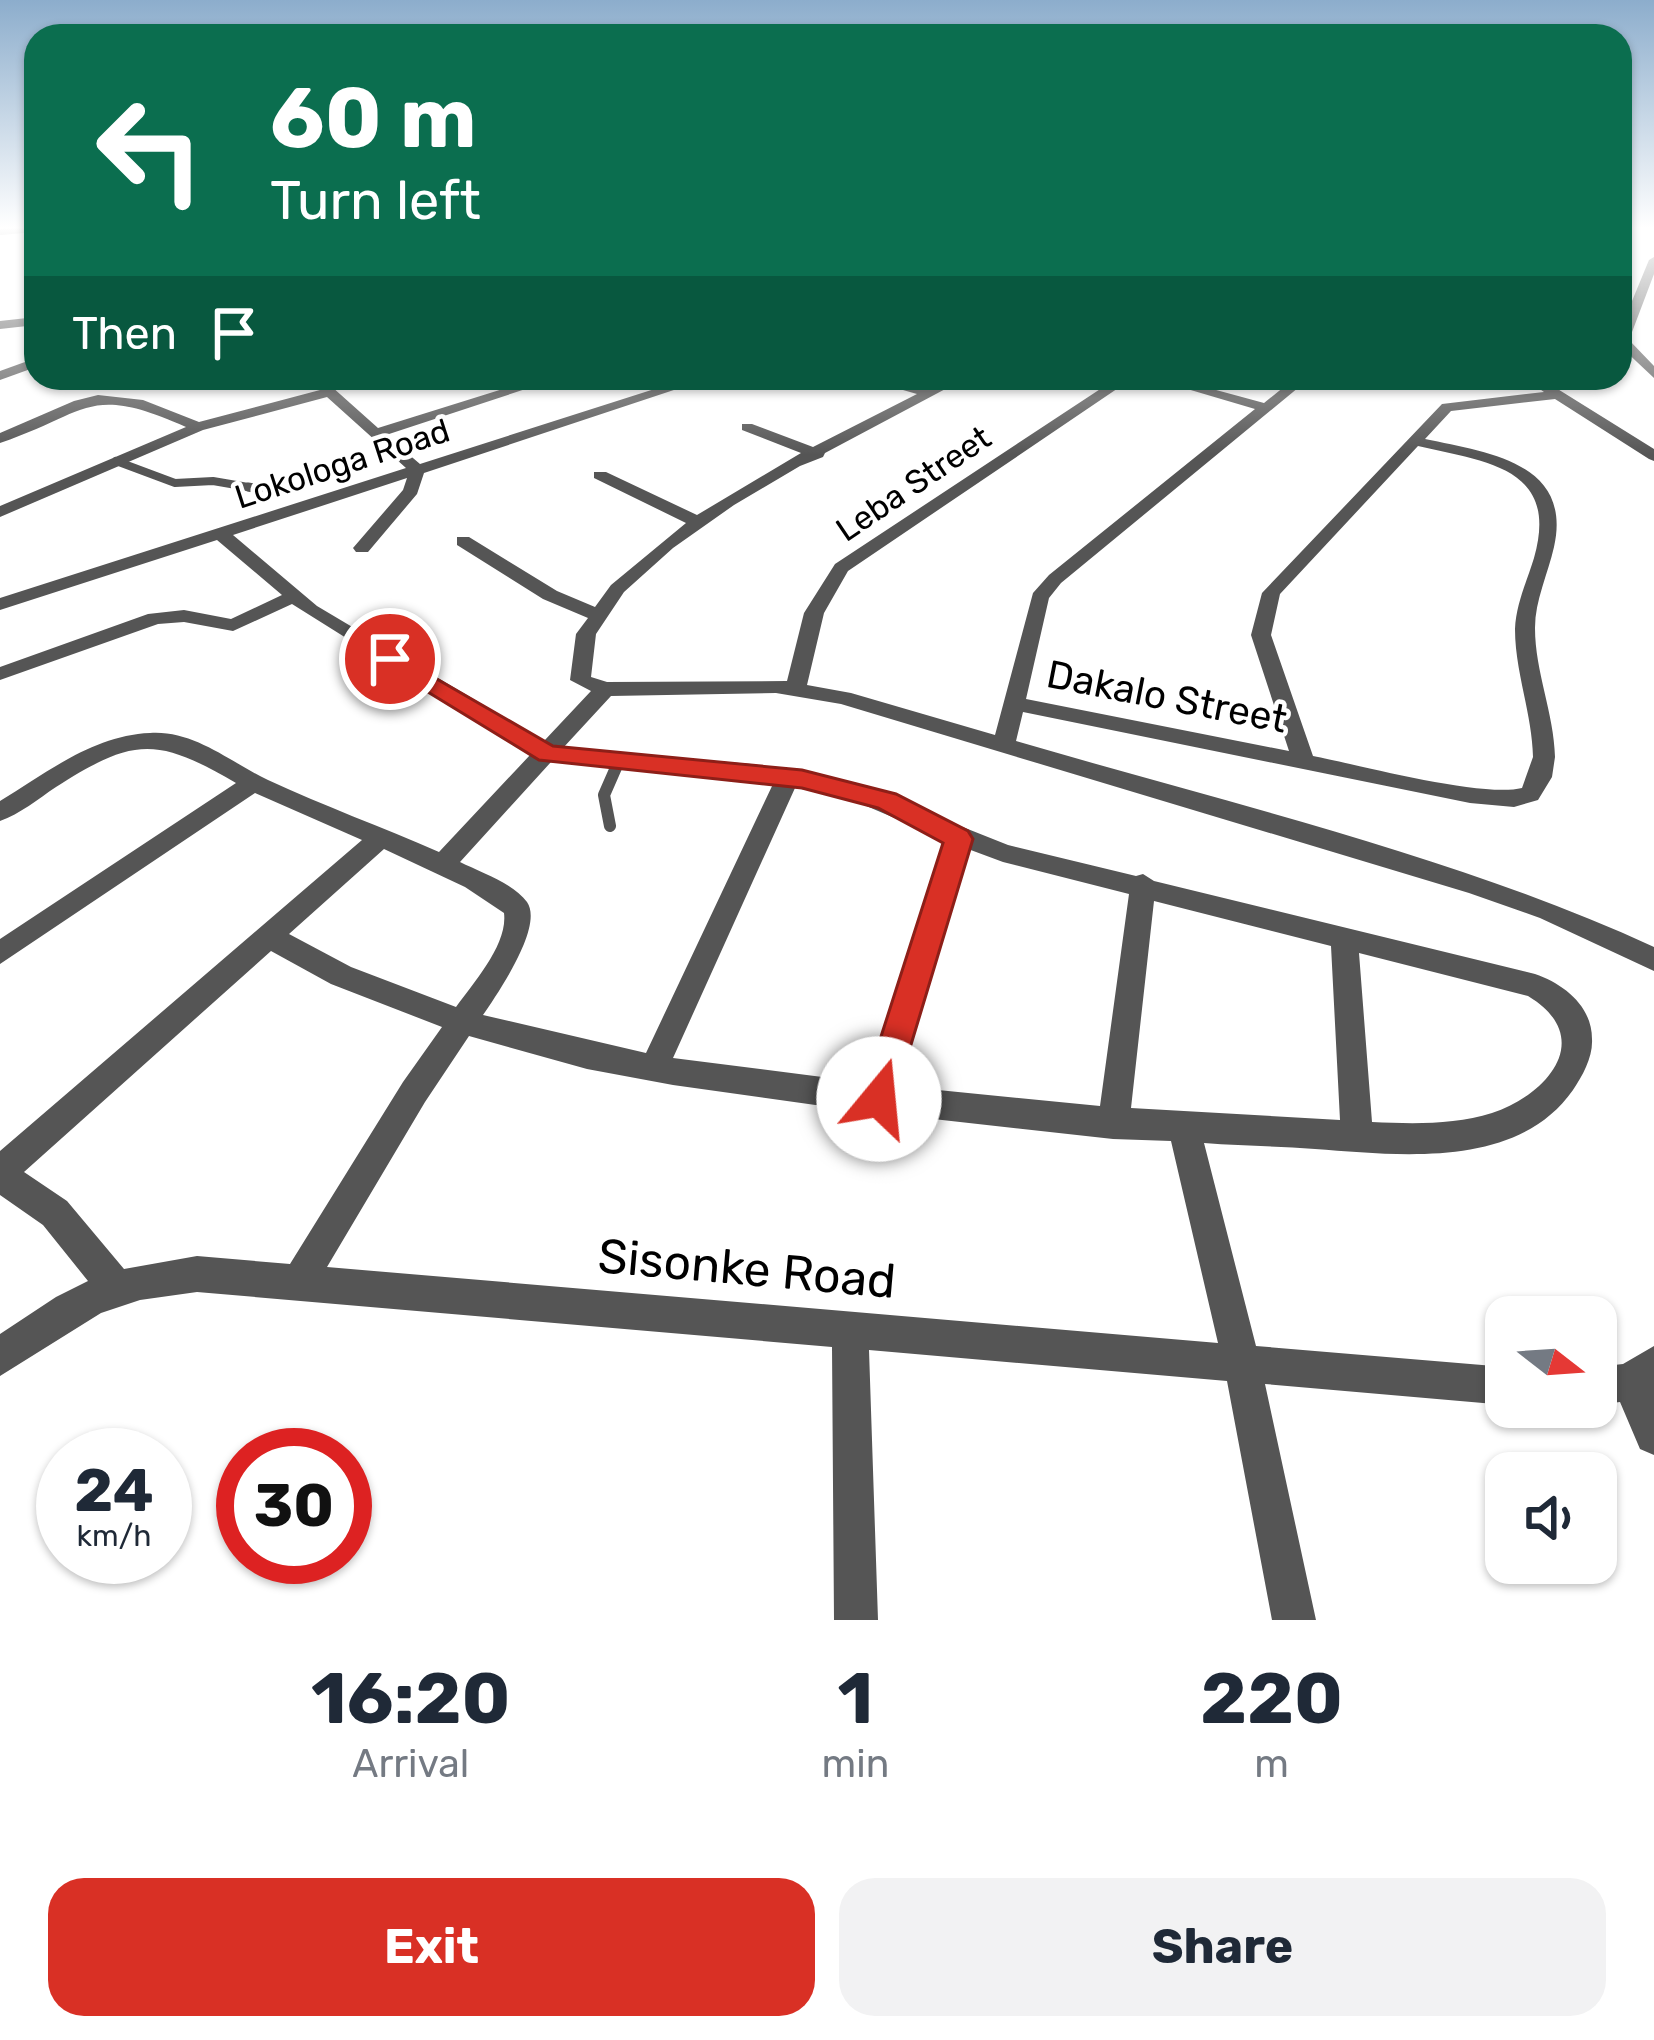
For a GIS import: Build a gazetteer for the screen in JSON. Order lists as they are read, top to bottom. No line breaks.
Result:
{"streets":{"street":["Lokologa Road","Leba Street","Dakalo Street","Sisonke Road"]},"north":"right","page":{"turn":["60 m","Turn left"],"then":"Then","speed":"24 km/h","limit":"30","eta":["16:20","Arrival","1","min","220","m"],"buttons":["Exit","Share"]}}
